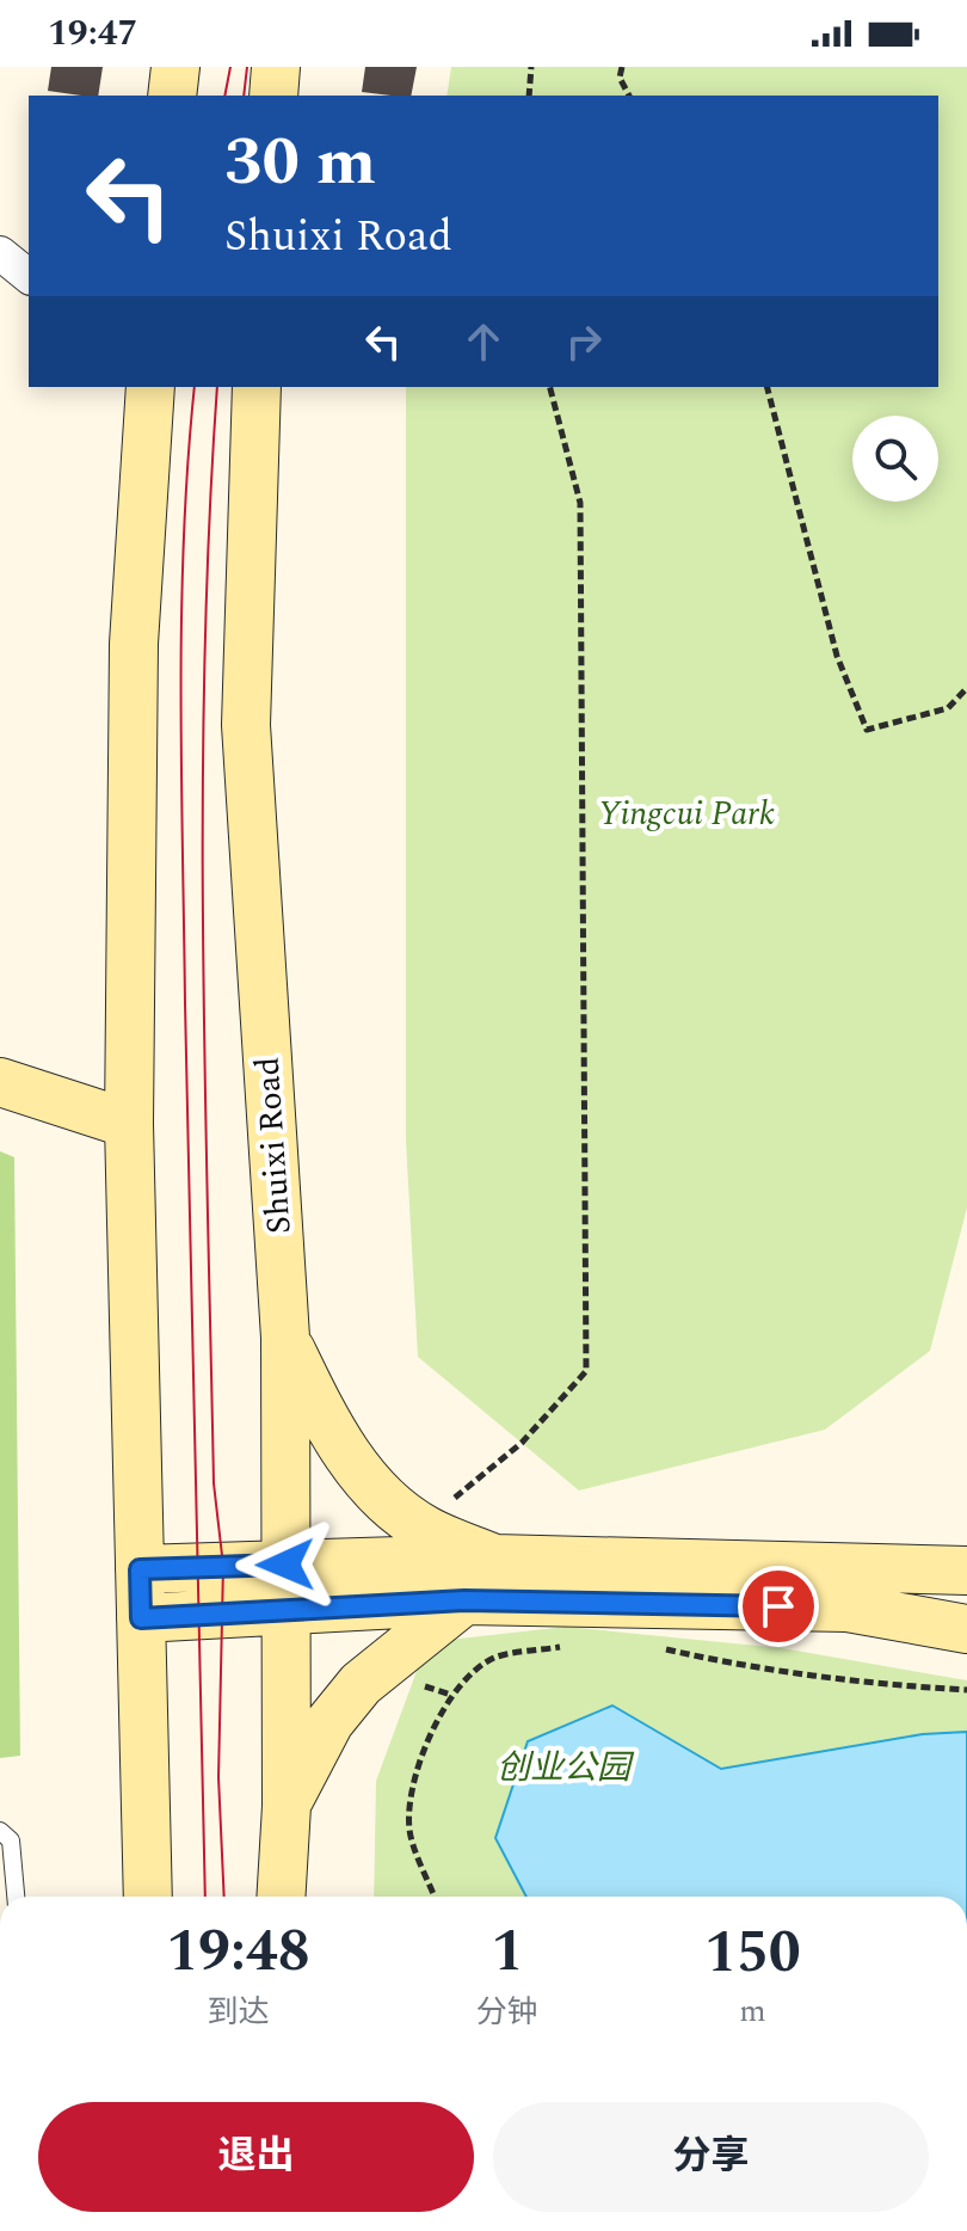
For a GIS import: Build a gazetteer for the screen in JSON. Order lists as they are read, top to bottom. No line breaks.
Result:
{"streets":{"main road":["Shuixi Road"]},"parks":["Yingcui Park","创业公园"],"page":{"status":"19:47","turn":["30 m","Shuixi Road"],"eta":["19:48","到达","1","分钟","150","m"],"buttons":["退出","分享"]}}
